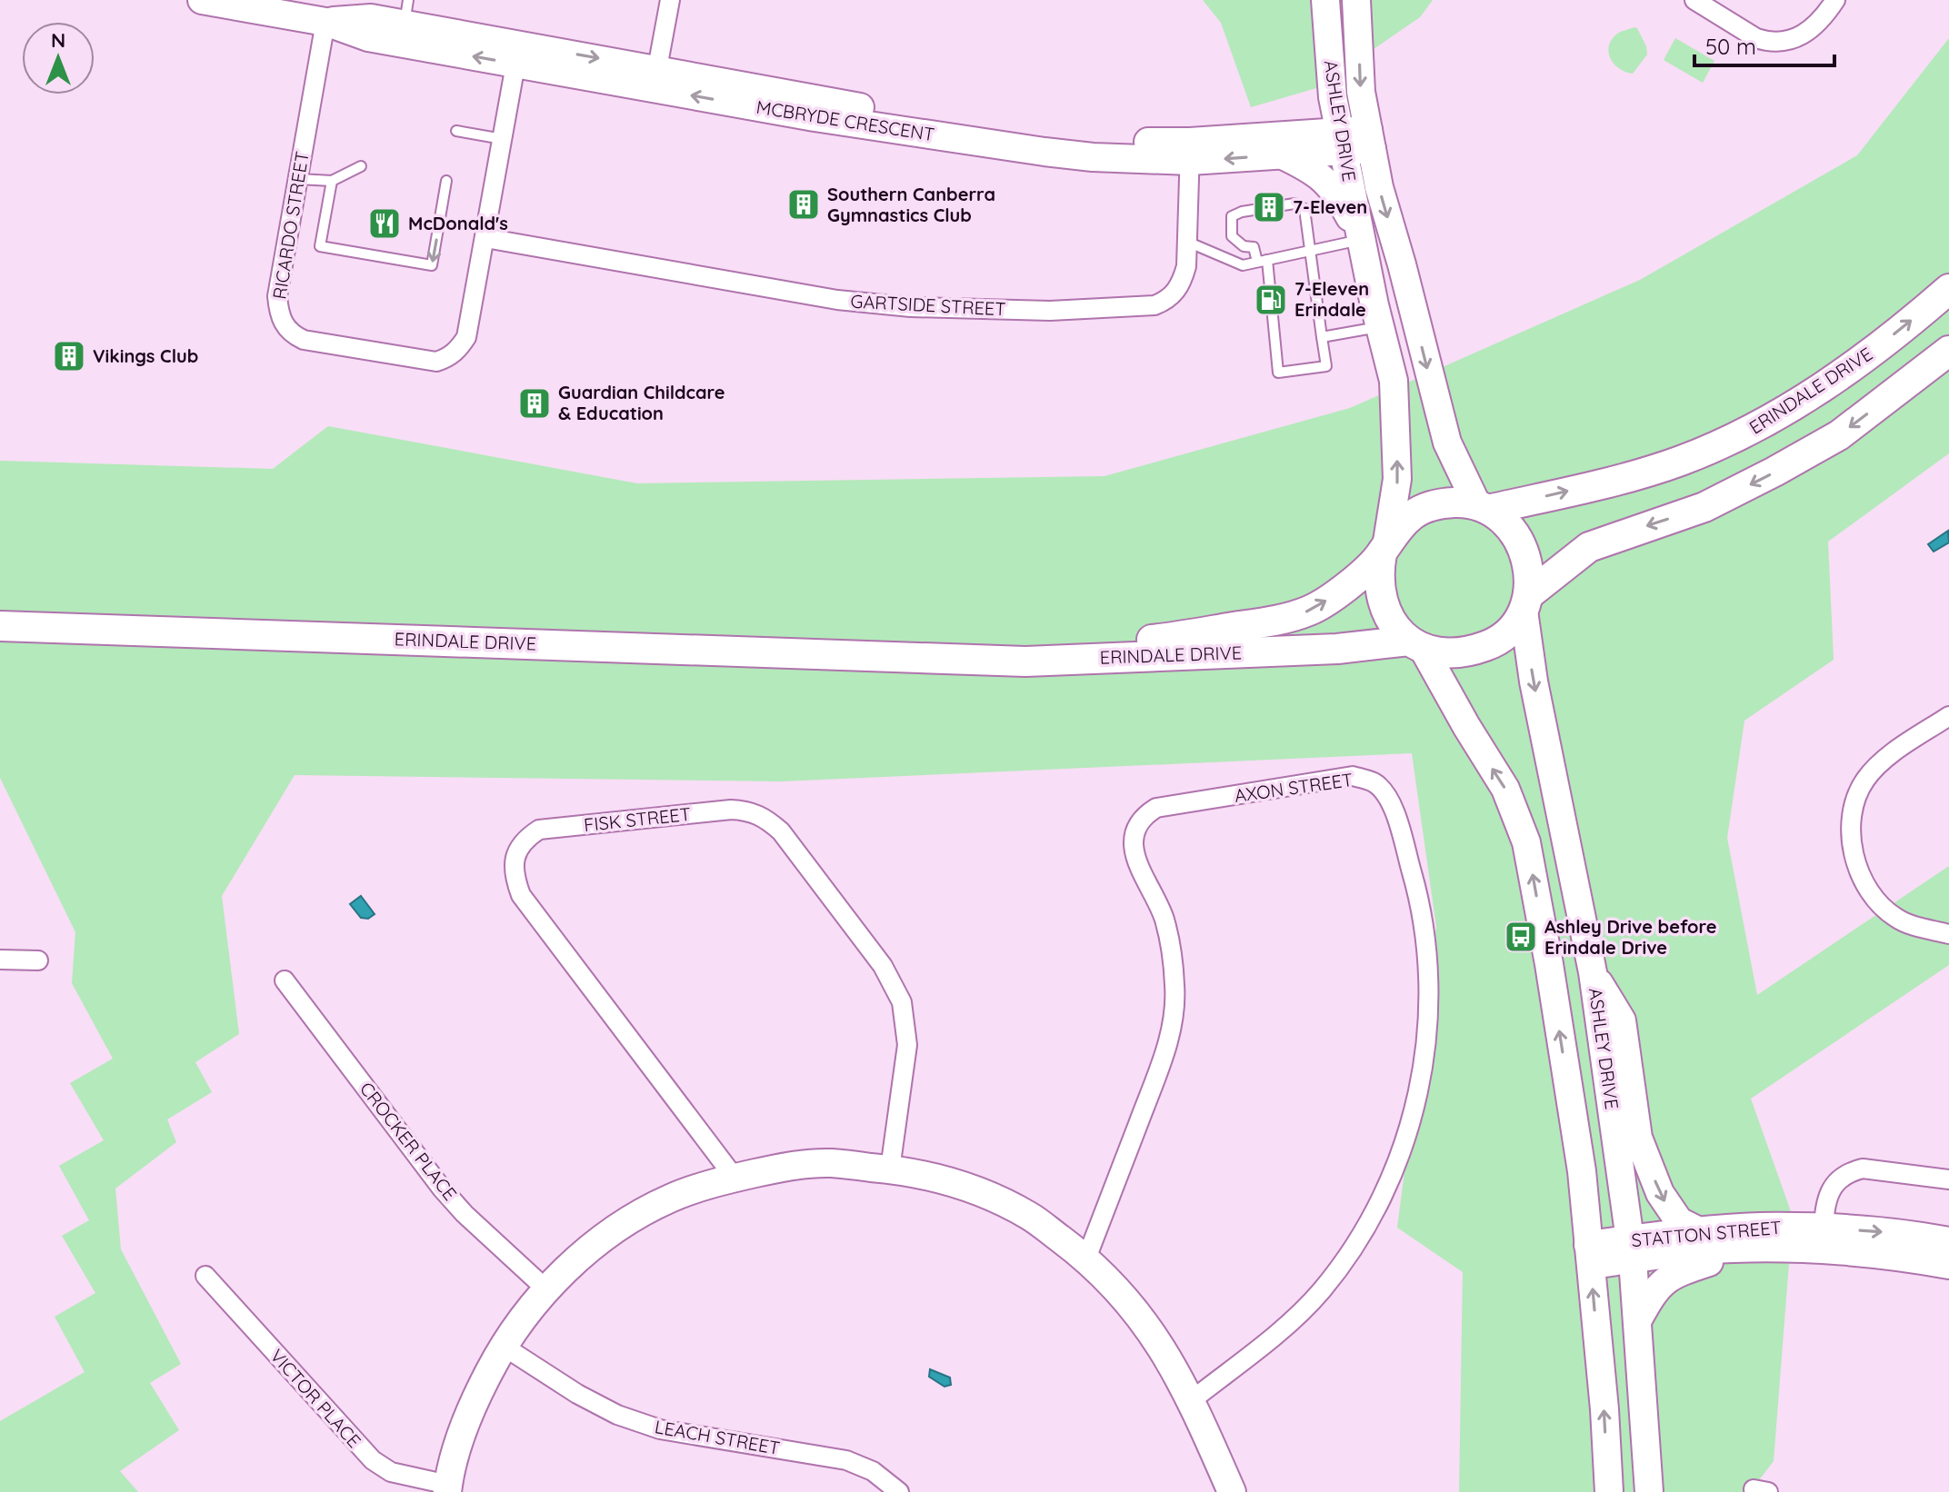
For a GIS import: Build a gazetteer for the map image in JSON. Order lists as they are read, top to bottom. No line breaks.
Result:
{"streets":{"main road":["ERINDALE DRIVE"],"street":["MCBRYDE CRESCENT","ASHLEY DRIVE","RICARDO STREET","GARTSIDE STREET","AXON STREET","FISK STREET","CROCKER PLACE","STATTON STREET","VICTOR PLACE","LEACH STREET"]},"crossings":[["MCBRYDE CRESCENT","ASHLEY DRIVE"],["MCBRYDE CRESCENT","RICARDO STREET"],["MCBRYDE CRESCENT","GARTSIDE STREET"],["ASHLEY DRIVE","ERINDALE DRIVE"],["ASHLEY DRIVE","STATTON STREET"],["RICARDO STREET","GARTSIDE STREET"]],"places":{"building":["Southern Canberra Gymnastics Club","7-Eleven","Vikings Club","Guardian Childcare & Education"],"restaurant":["McDonald's"],"fuel station":["7-Eleven Erindale"],"bus stop":["Ashley Drive before Erindale Drive"]},"scale_bar":"50 m","north":"top"}
